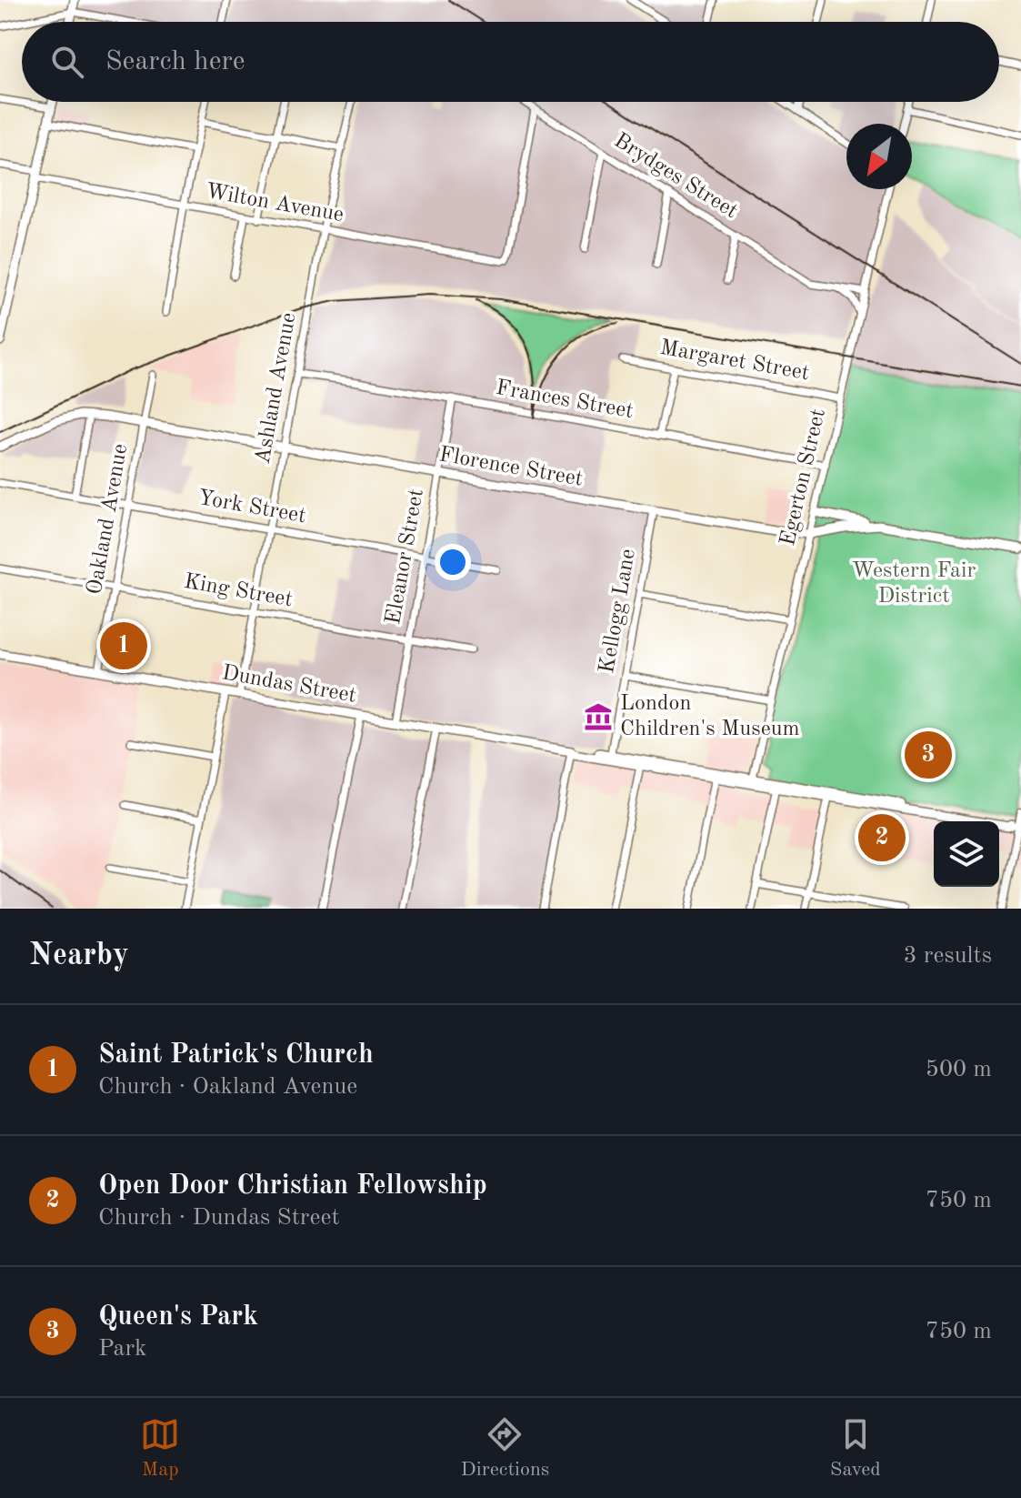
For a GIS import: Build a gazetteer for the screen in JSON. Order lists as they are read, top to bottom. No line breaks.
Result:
{"streets":{"main road":["Florence Street","Dundas Street"],"street":["Brydges Street","Wilton Avenue","Margaret Street","Ashland Avenue","Frances Street","Egerton Street","York Street","Oakland Avenue","Eleanor Street","King Street","Kellogg Lane"]},"crossings":[["Brydges Street","Wilton Avenue"],["Brydges Street","Egerton Street"],["Wilton Avenue","Ashland Avenue"],["Margaret Street","Egerton Street"],["Ashland Avenue","Frances Street"],["Ashland Avenue","Florence Street"],["Ashland Avenue","York Street"],["Ashland Avenue","King Street"],["Ashland Avenue","Dundas Street"],["Frances Street","Egerton Street"],["Frances Street","Eleanor Street"],["Florence Street","Egerton Street"],["Florence Street","Oakland Avenue"],["Florence Street","Eleanor Street"],["Florence Street","Kellogg Lane"],["Egerton Street","Dundas Street"],["York Street","Oakland Avenue"],["York Street","Eleanor Street"],["Oakland Avenue","King Street"],["Oakland Avenue","Dundas Street"],["Eleanor Street","King Street"],["Eleanor Street","Dundas Street"],["Kellogg Lane","Dundas Street"]],"parks":["Western Fair District"],"places":{"museum":["London Children's Museum"]},"north":"bottom left","page":{"search":"Search here","pins":["1","3","2"],"heading":["Nearby","3 results"],"list":[{"mark":"1","name":"Saint Patrick's Church","note":"Church · Oakland Avenue","value":"500 m"},{"mark":"2","name":"Open Door Christian Fellowship","note":"Church · Dundas Street","value":"750 m"},{"mark":"3","name":"Queen's Park","note":"Park","value":"750 m"}],"nav":["Map","Directions","Saved"]}}
